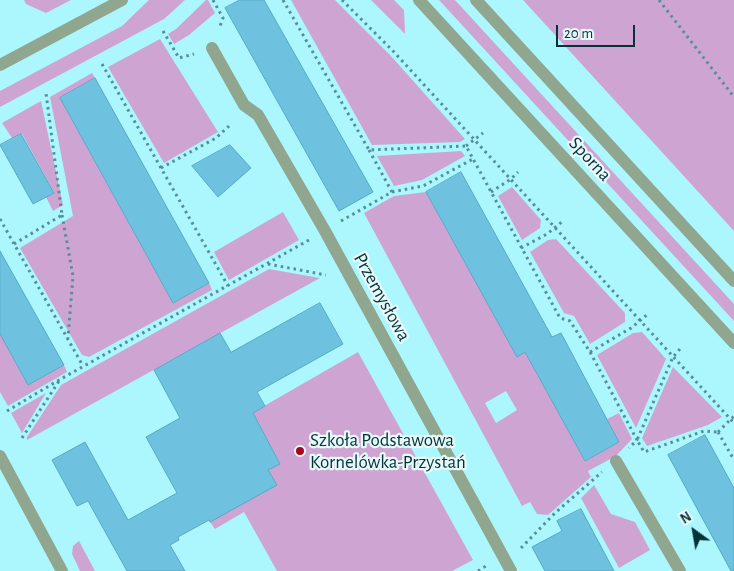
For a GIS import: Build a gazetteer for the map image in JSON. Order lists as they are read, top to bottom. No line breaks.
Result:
{"streets":{"street":["Sporna","Przemysłowa"]},"places":["Szkoła Podstawowa Kornelówka-Przystań"],"scale_bar":"20 m","north":"top left"}
